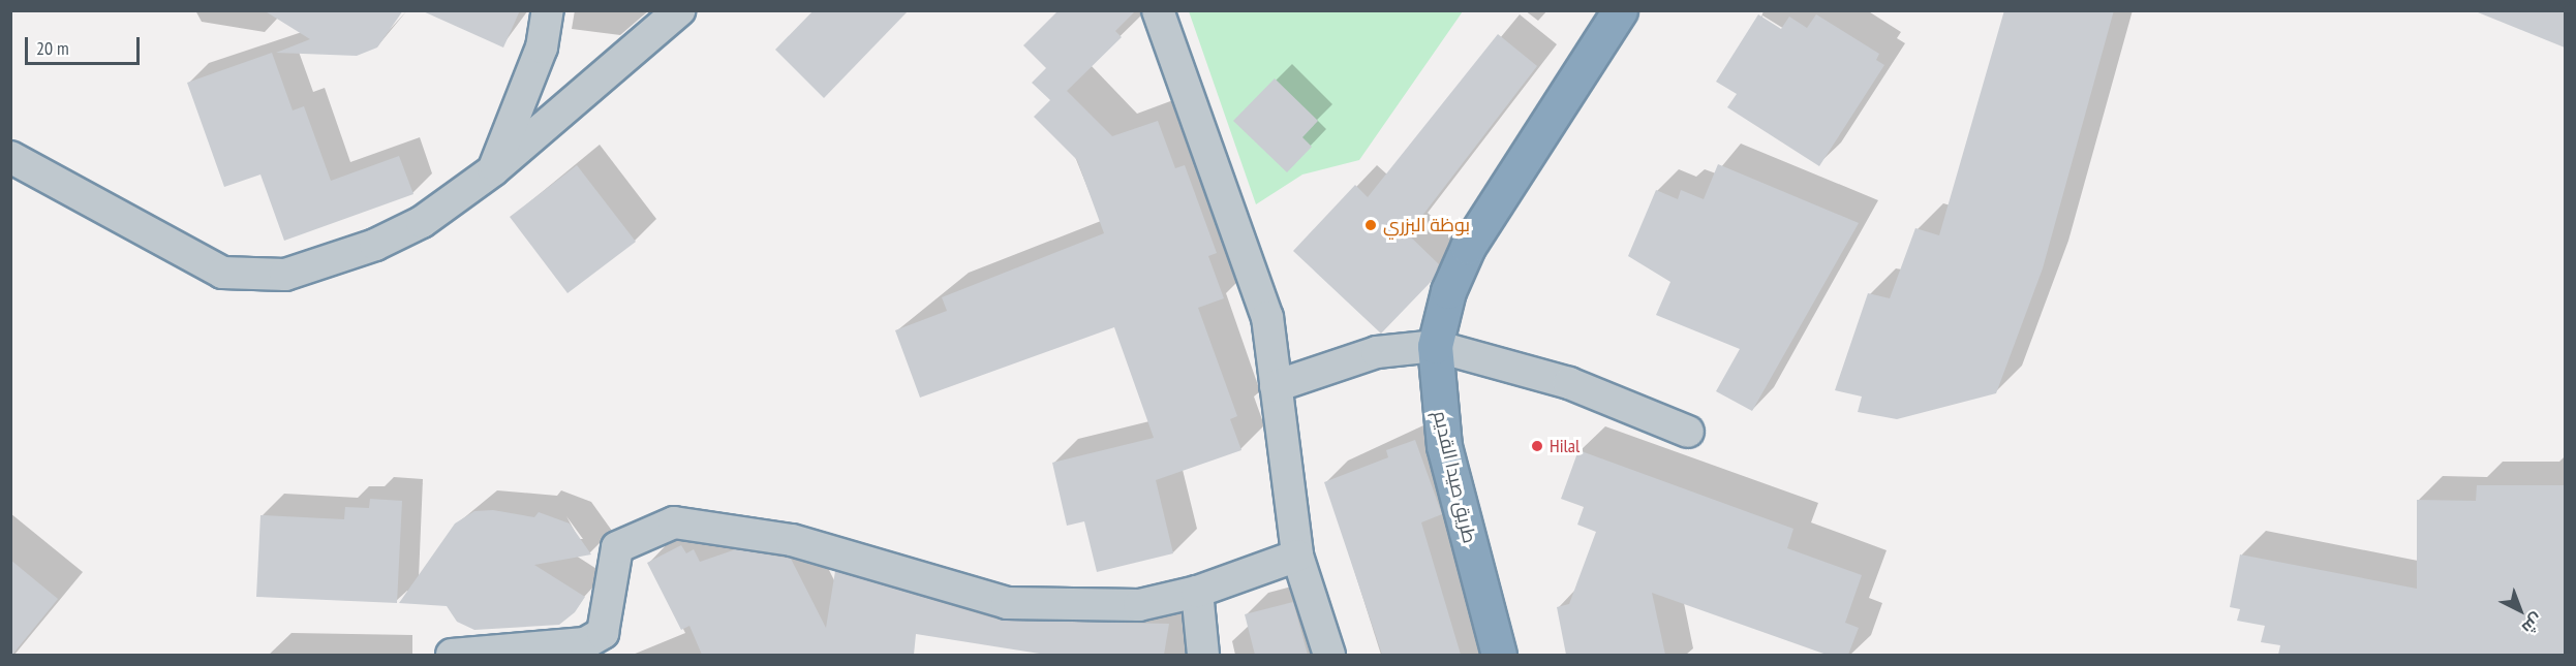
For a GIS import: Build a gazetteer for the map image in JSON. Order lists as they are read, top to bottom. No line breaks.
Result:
{"streets":{"highway":["طريق صيدا القديم"]},"places":["بوظة البزري","Hilal"],"scale_bar":"20 m","north":"bottom right"}
